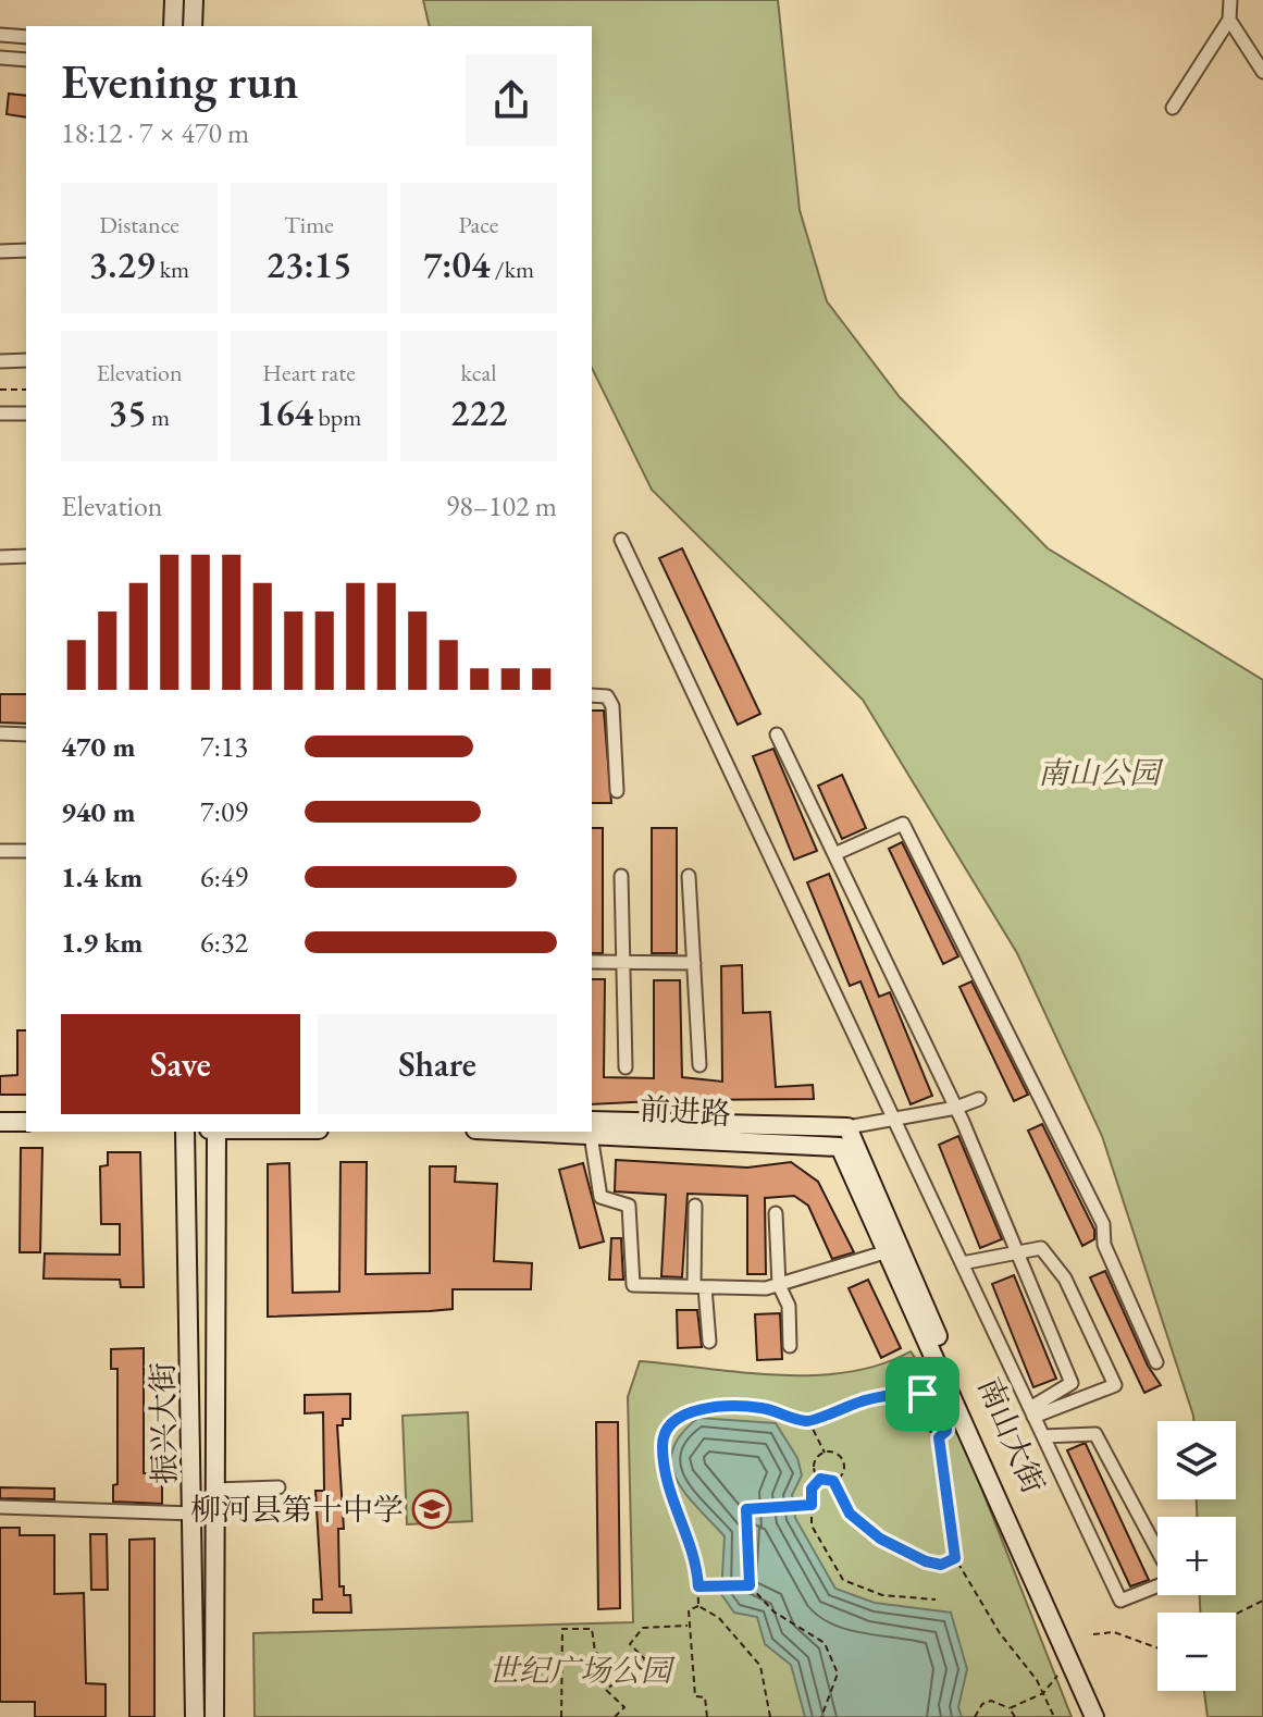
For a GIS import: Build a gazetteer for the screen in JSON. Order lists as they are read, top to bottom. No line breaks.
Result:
{"streets":{"street":["前进路","振兴大街","南山大街"]},"crossings":[["前进路","南山大街"]],"parks":["南山公园","世纪广场公园"],"places":{"school or university":["柳河县第十中学"]},"page":{"heading":["Evening run","18:12 · 7 × 470 m"],"stats":[["Distance","3.29 km"],["Time","23:15"],["Pace","7:04 /km"],["Elevation","35 m"],["Heart rate","164 bpm"],["kcal","222"]],"chart":["Elevation","98–102 m"],"list":[{"name":"470 m","note":"7:13"},{"name":"940 m","note":"7:09"},{"name":"1.4 km","note":"6:49"},{"name":"1.9 km","note":"6:32"}],"buttons":["Save","Share"],"map_buttons":["+","−"]}}
